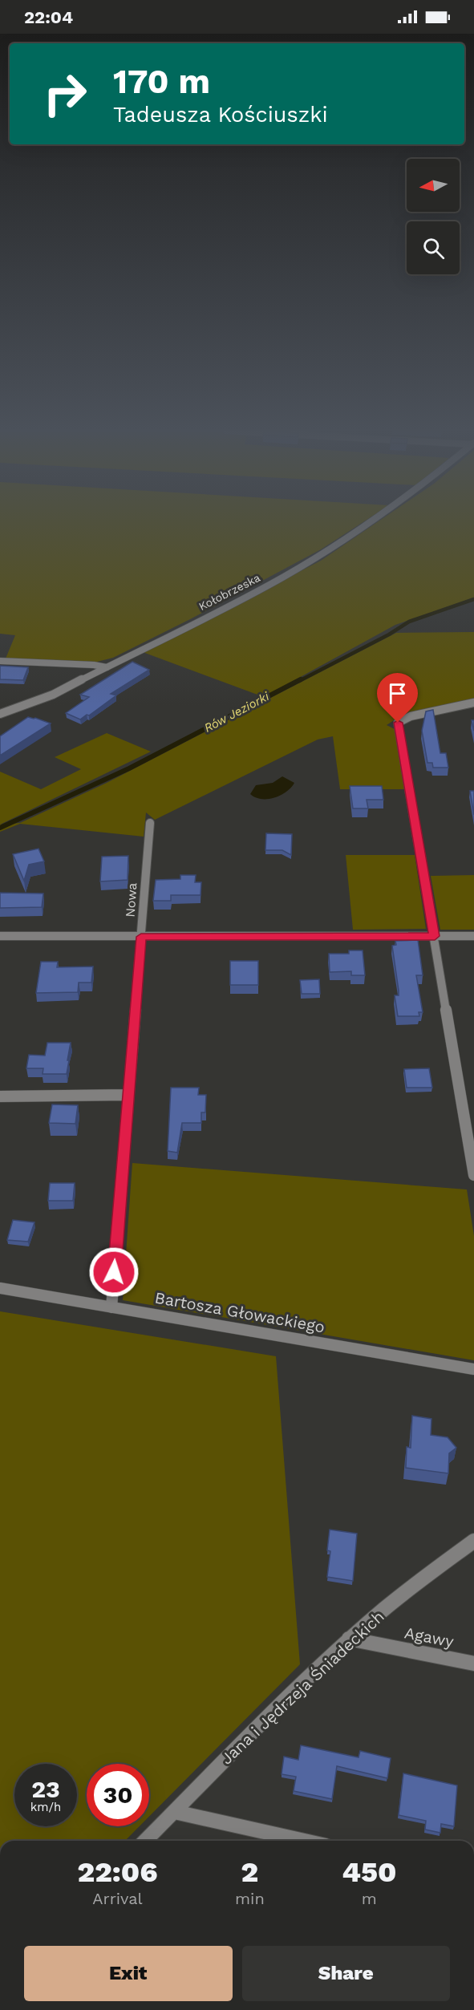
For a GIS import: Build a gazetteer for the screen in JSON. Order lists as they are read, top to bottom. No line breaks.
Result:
{"streets":{"street":["Kołobrzeska","Nowa","Bartosza Głowackiego","Agawy","Jana i Jędrzeja Śniadeckich"]},"crossings":[["Nowa","Bartosza Głowackiego"],["Agawy","Jana i Jędrzeja Śniadeckich"]],"water":["Rów Jeziorki"],"north":"left","page":{"status":"22:04","turn":["170 m","Tadeusza Kościuszki"],"speed":"23 km/h","limit":"30","eta":["22:06","Arrival","2","min","450","m"],"buttons":["Exit","Share"]}}
